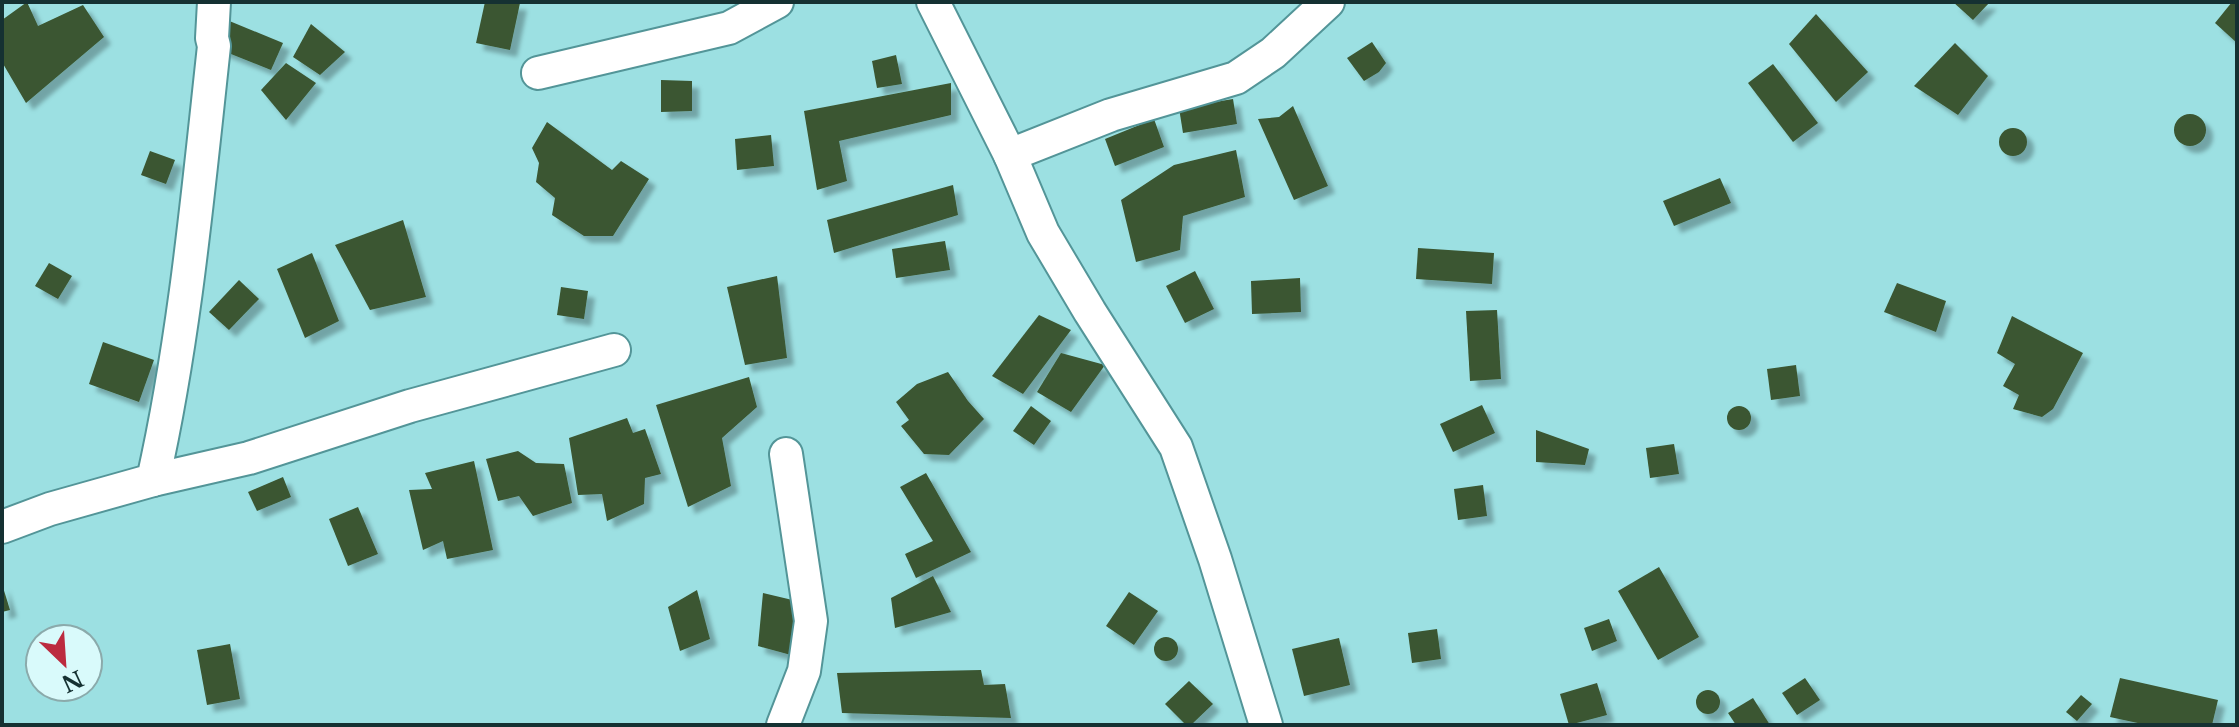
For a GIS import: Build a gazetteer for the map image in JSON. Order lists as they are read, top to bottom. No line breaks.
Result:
{"north":"bottom right"}
